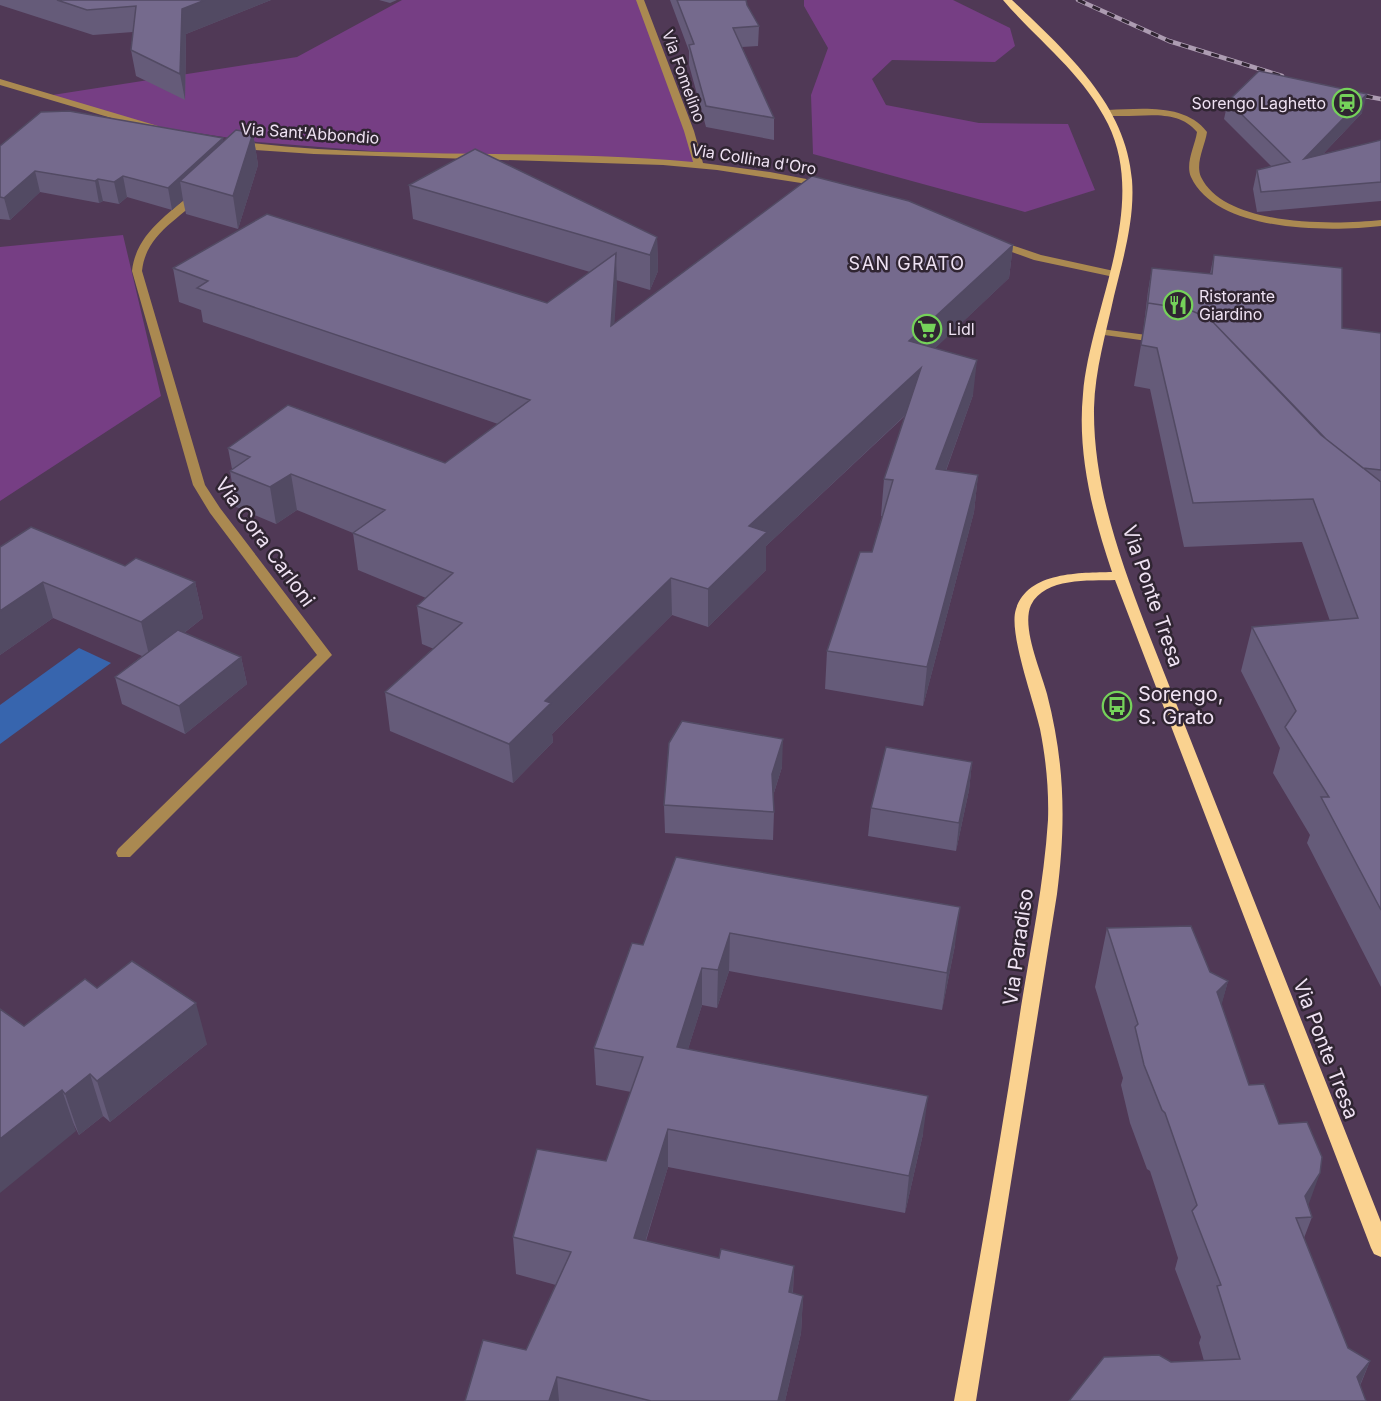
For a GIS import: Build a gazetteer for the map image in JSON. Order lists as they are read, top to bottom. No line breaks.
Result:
{"streets":{"main road":["Via Ponte Tresa","Via Paradiso"],"street":["Via Fomelino","Via Sant'Abbondio","Via Collina d'Oro","Via Cora Carloni"]},"crossings":[["Via Fomelino","Via Collina d'Oro"],["Via Sant'Abbondio","Via Collina d'Oro"],["Via Ponte Tresa","Via Paradiso"]],"districts":["SAN GRATO"],"places":{"station":["Sorengo Laghetto"],"restaurant":["Ristorante Giardino"],"supermarket":["Lidl"],"bus stop":["Sorengo, S. Grato"]}}
